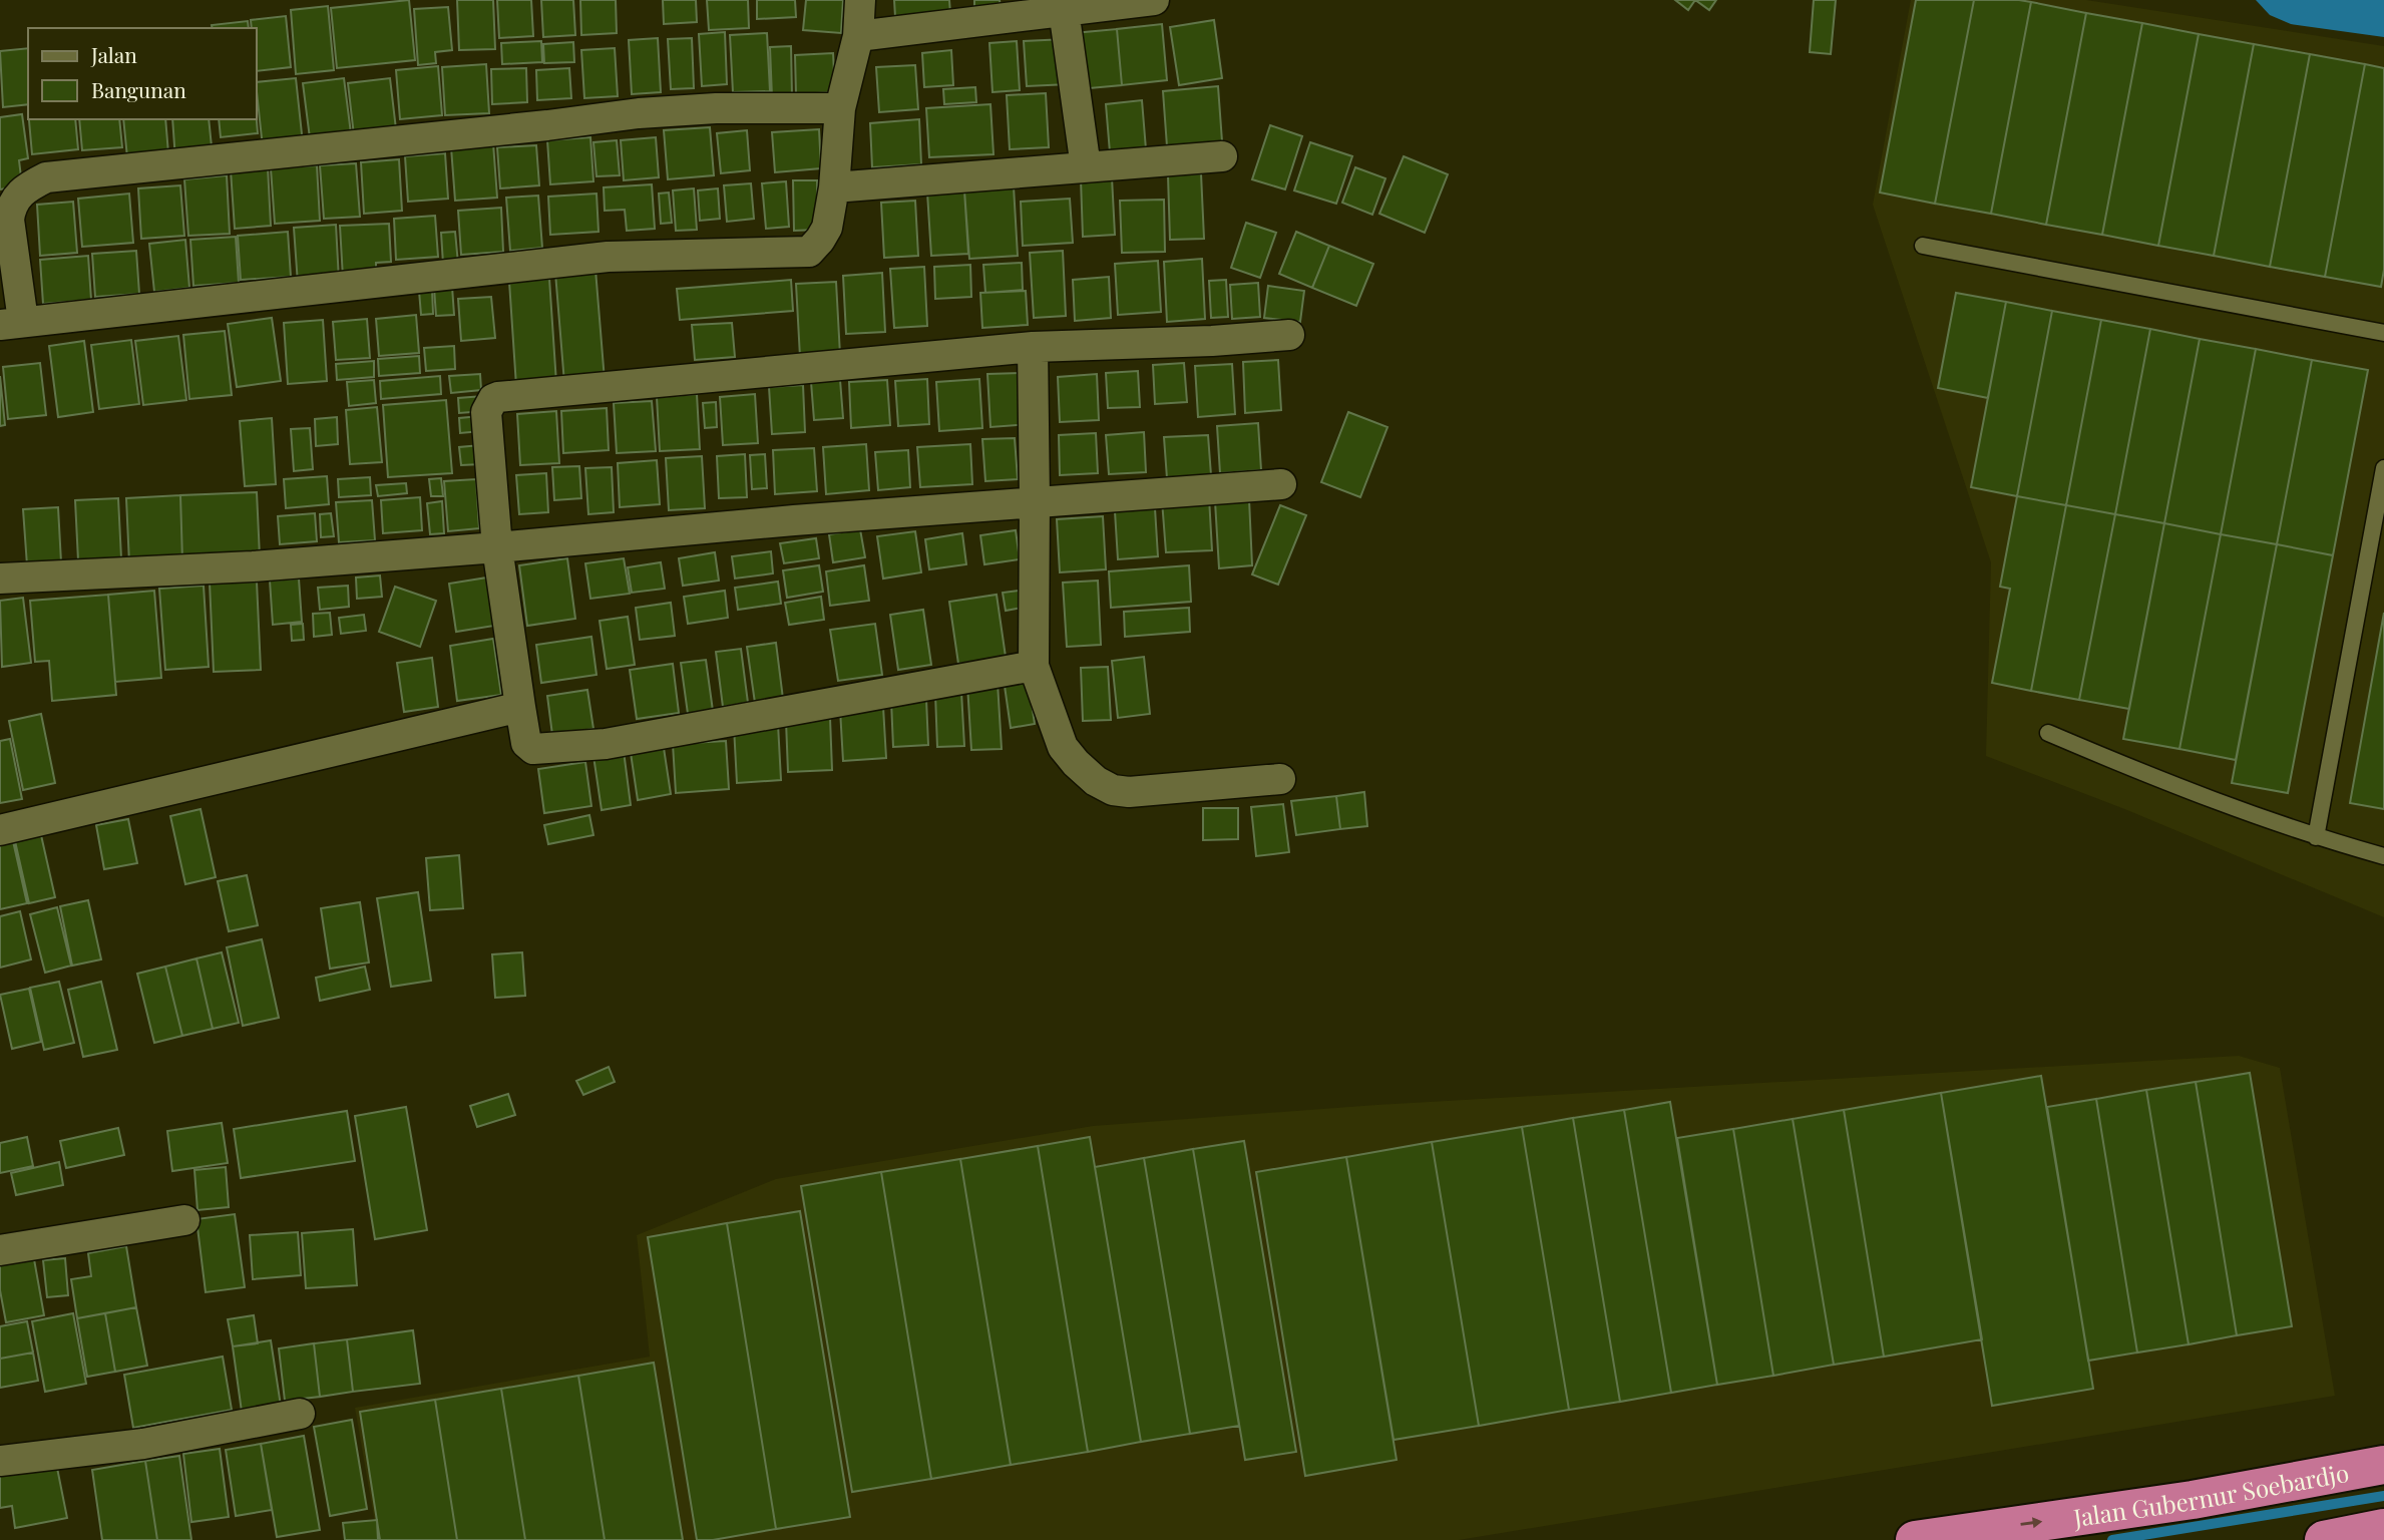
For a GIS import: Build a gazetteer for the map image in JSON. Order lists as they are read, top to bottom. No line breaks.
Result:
{"streets":{"highway":["Jalan Gubernur Soebardjo"]},"one_way":["Jalan Gubernur Soebardjo"],"legend":["Jalan","Bangunan"]}
